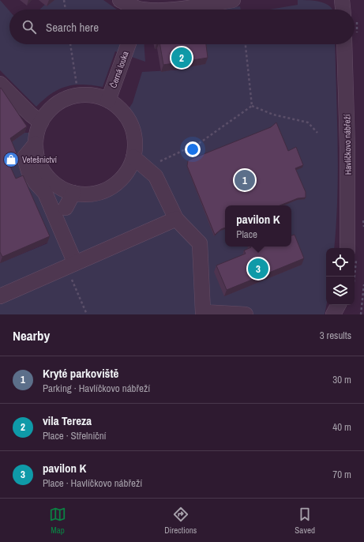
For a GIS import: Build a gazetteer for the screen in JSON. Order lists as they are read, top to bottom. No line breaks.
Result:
{"streets":{"street":["Černá louka","Havlíčkovo nábřeží"]},"places":{"shop":["Vetešnictví"]},"page":{"search":"Search here","pins":["2","1","3"],"popup":["pavilon K","Place"],"heading":["Nearby","3 results"],"list":[{"mark":"1","name":"Kryté parkoviště","note":"Parking · Havlíčkovo nábřeží","value":"30 m"},{"mark":"2","name":"vila Tereza","note":"Place · Střelniční","value":"40 m"},{"mark":"3","name":"pavilon K","note":"Place · Havlíčkovo nábřeží","value":"70 m"}],"nav":["Map","Directions","Saved"]}}
